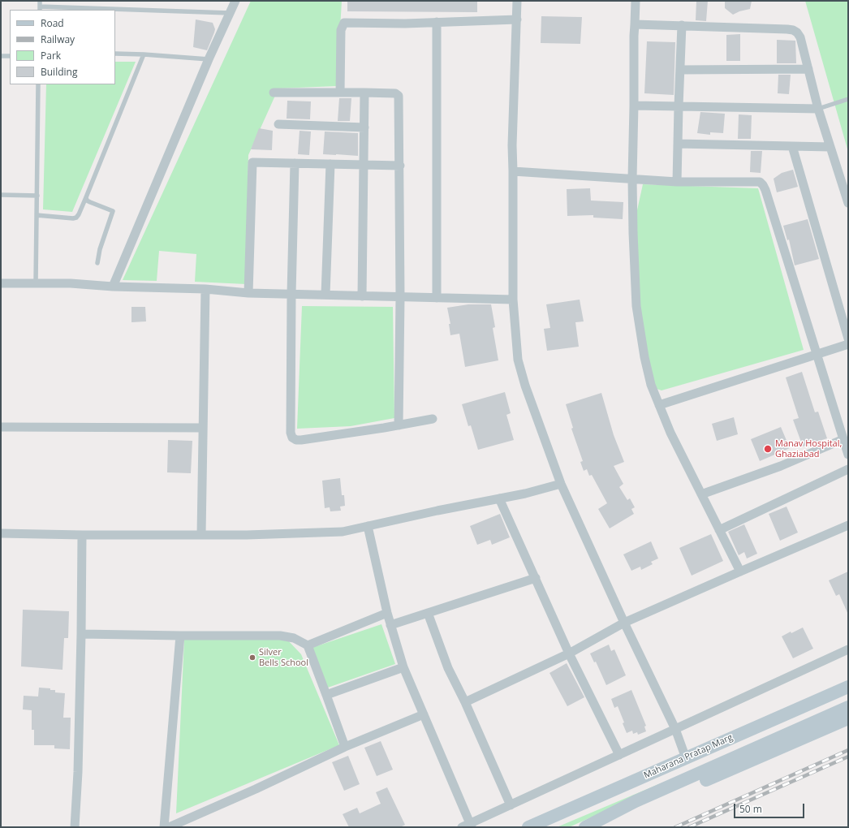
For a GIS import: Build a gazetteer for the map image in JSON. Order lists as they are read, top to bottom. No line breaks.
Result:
{"streets":{"main road":["Maharana Pratap Marg"]},"places":["Manav Hospital, Ghaziabad","Silver Bells School"],"legend":["Road","Railway","Park","Building"],"scale_bar":"50 m"}
